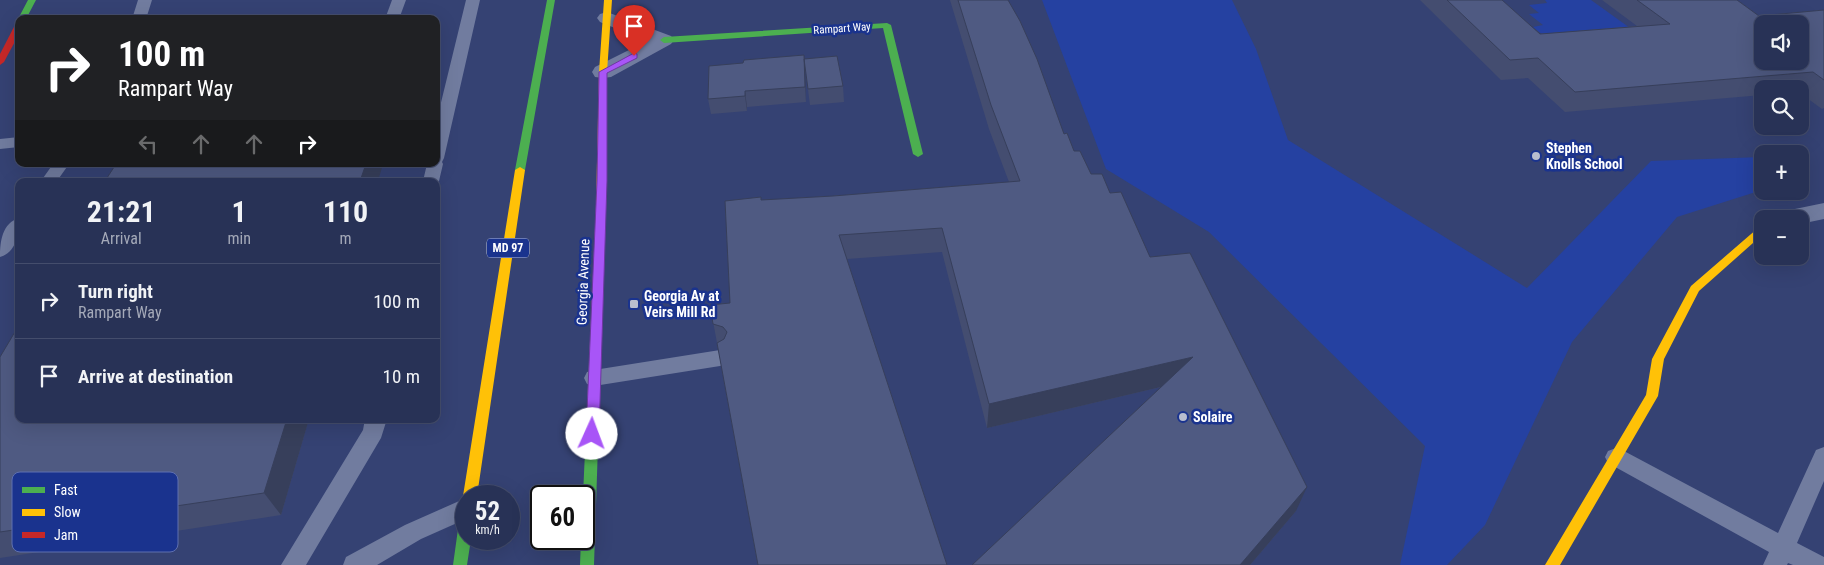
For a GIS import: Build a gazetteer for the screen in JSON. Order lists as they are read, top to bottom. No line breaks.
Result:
{"streets":{"main road":["Rampart Way","MD 97","Georgia Avenue"]},"crossings":[["Rampart Way","Georgia Avenue"]],"places":{"other":["Stephen Knolls School","Solaire"],"transit":["Georgia Av at Veirs Mill Rd"]},"legend":["Fast","Slow","Jam"],"page":{"map_buttons":["+","−"],"turn":["100 m","Rampart Way"],"eta":["21:21","Arrival","1","min","110","m"],"list":[{"name":"Turn right","note":"Rampart Way","value":"100 m"},{"name":"Arrive at destination","value":"10 m"}],"speed":"52 km/h","limit":"60"}}
